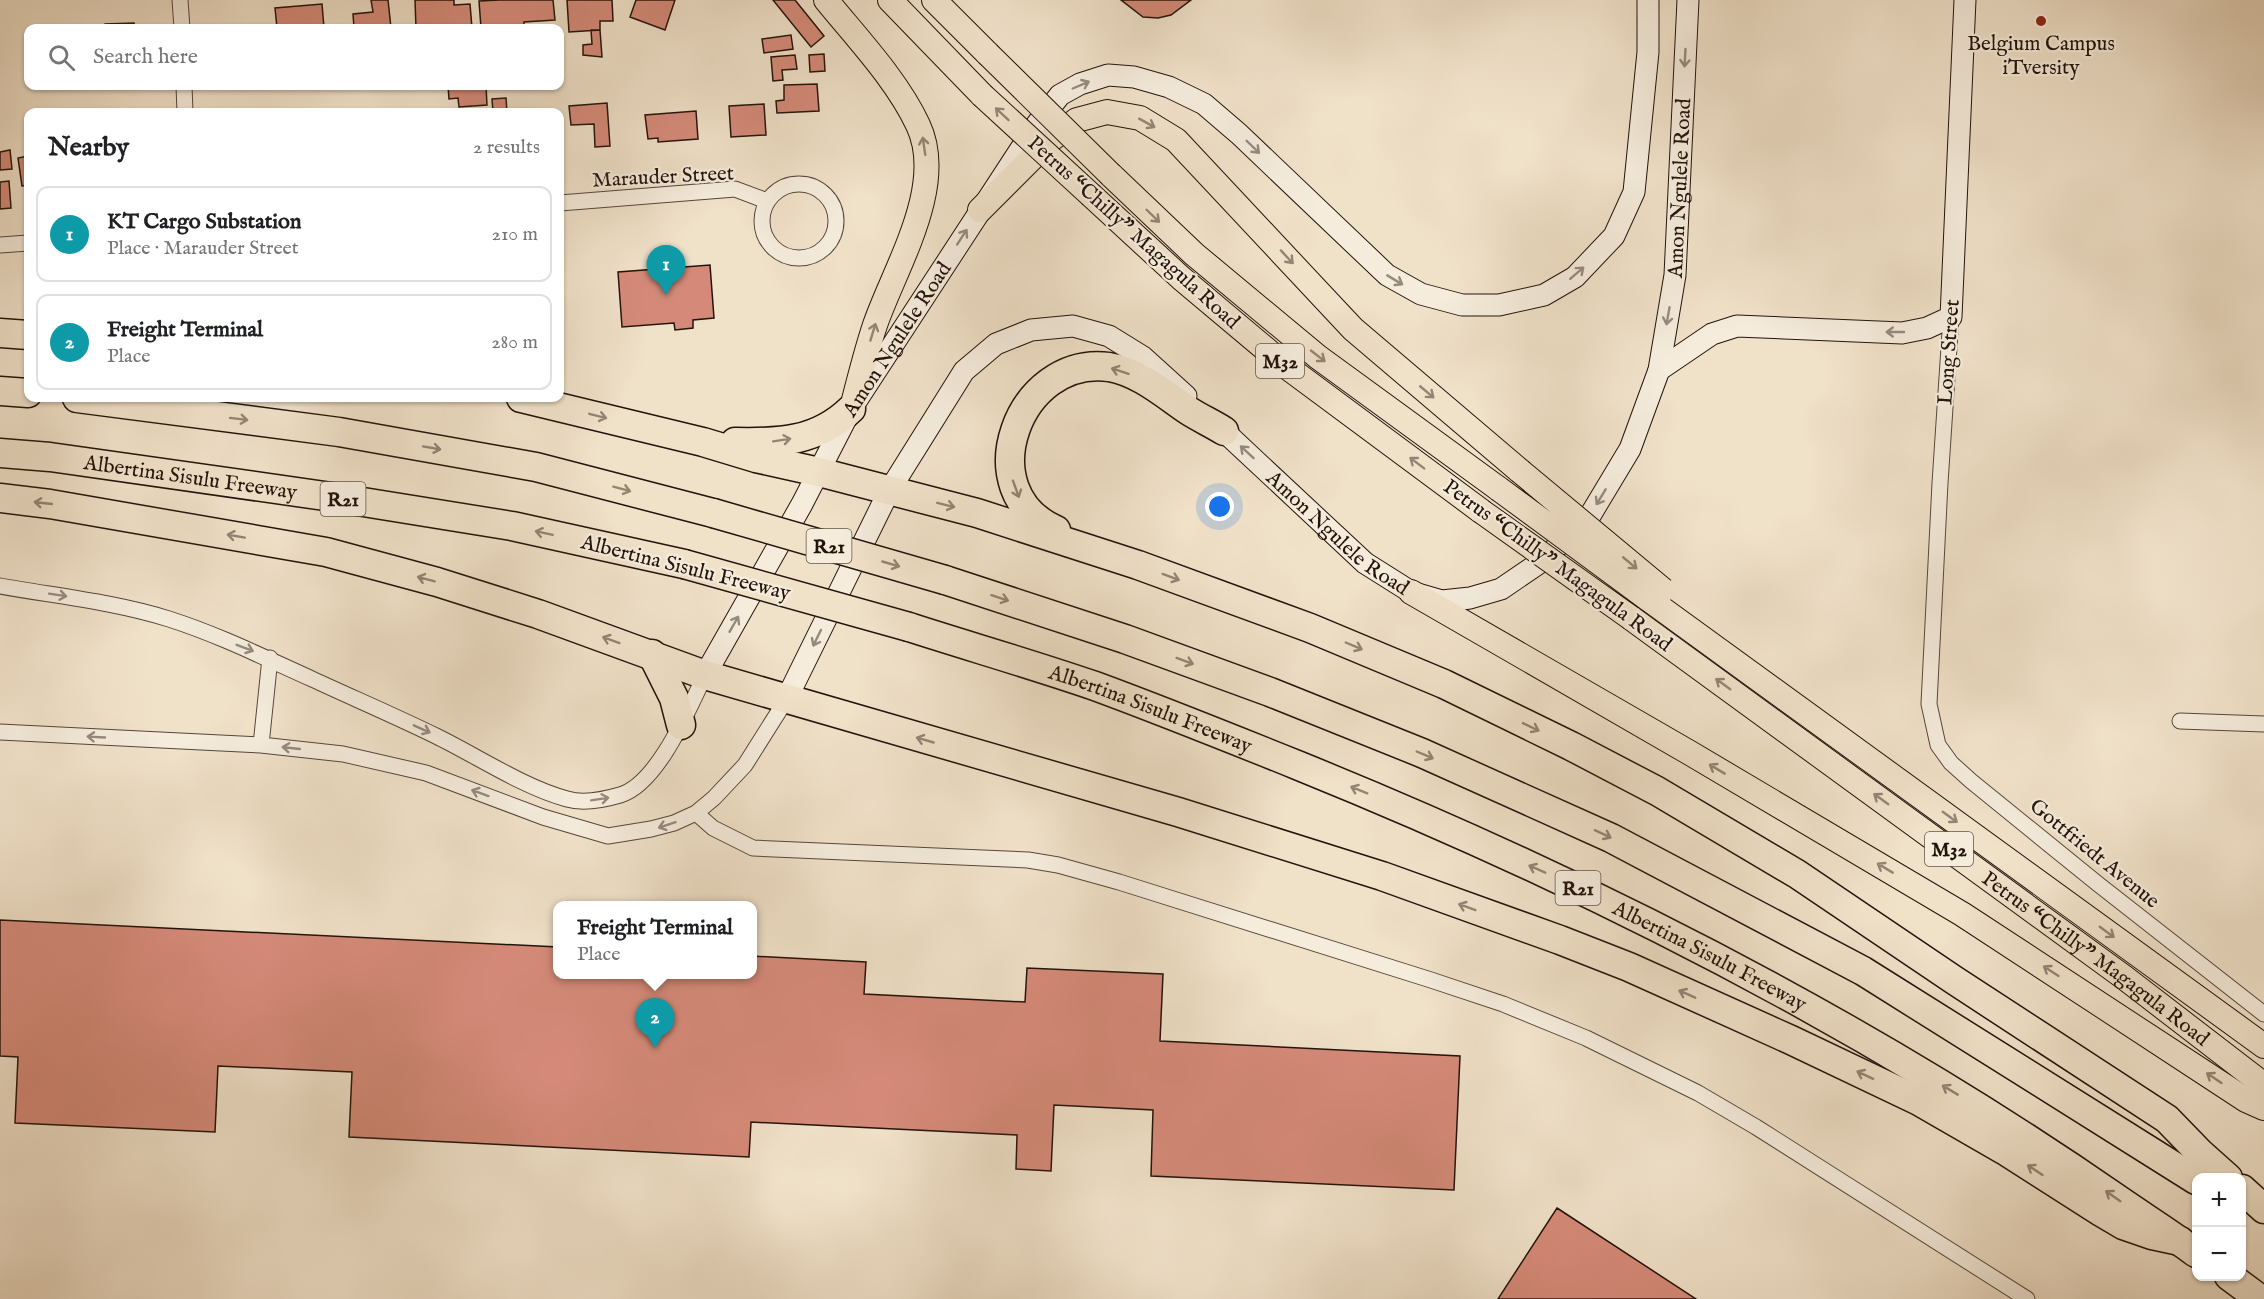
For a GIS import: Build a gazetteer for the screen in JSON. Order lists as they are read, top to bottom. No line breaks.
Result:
{"streets":{"highway":["Albertina Sisulu Freeway","R21"],"main road":["Amon Ngulele Road","Petrus “Chilly” Magagula Road","Long Street","M32"],"street":["Marauder Street","Gottfriedt Avenue"]},"crossings":[["Long Street","Gottfriedt Avenue"]],"places":["Belgium Campus iTversity"],"page":{"search":"Search here","heading":["Nearby","2 results"],"list":[{"mark":"1","name":"KT Cargo Substation","note":"Place · Marauder Street","value":"210 m"},{"mark":"2","name":"Freight Terminal","note":"Place","value":"280 m"}],"pins":["1","2"],"popup":["Freight Terminal","Place"],"map_buttons":["+","−"]}}
